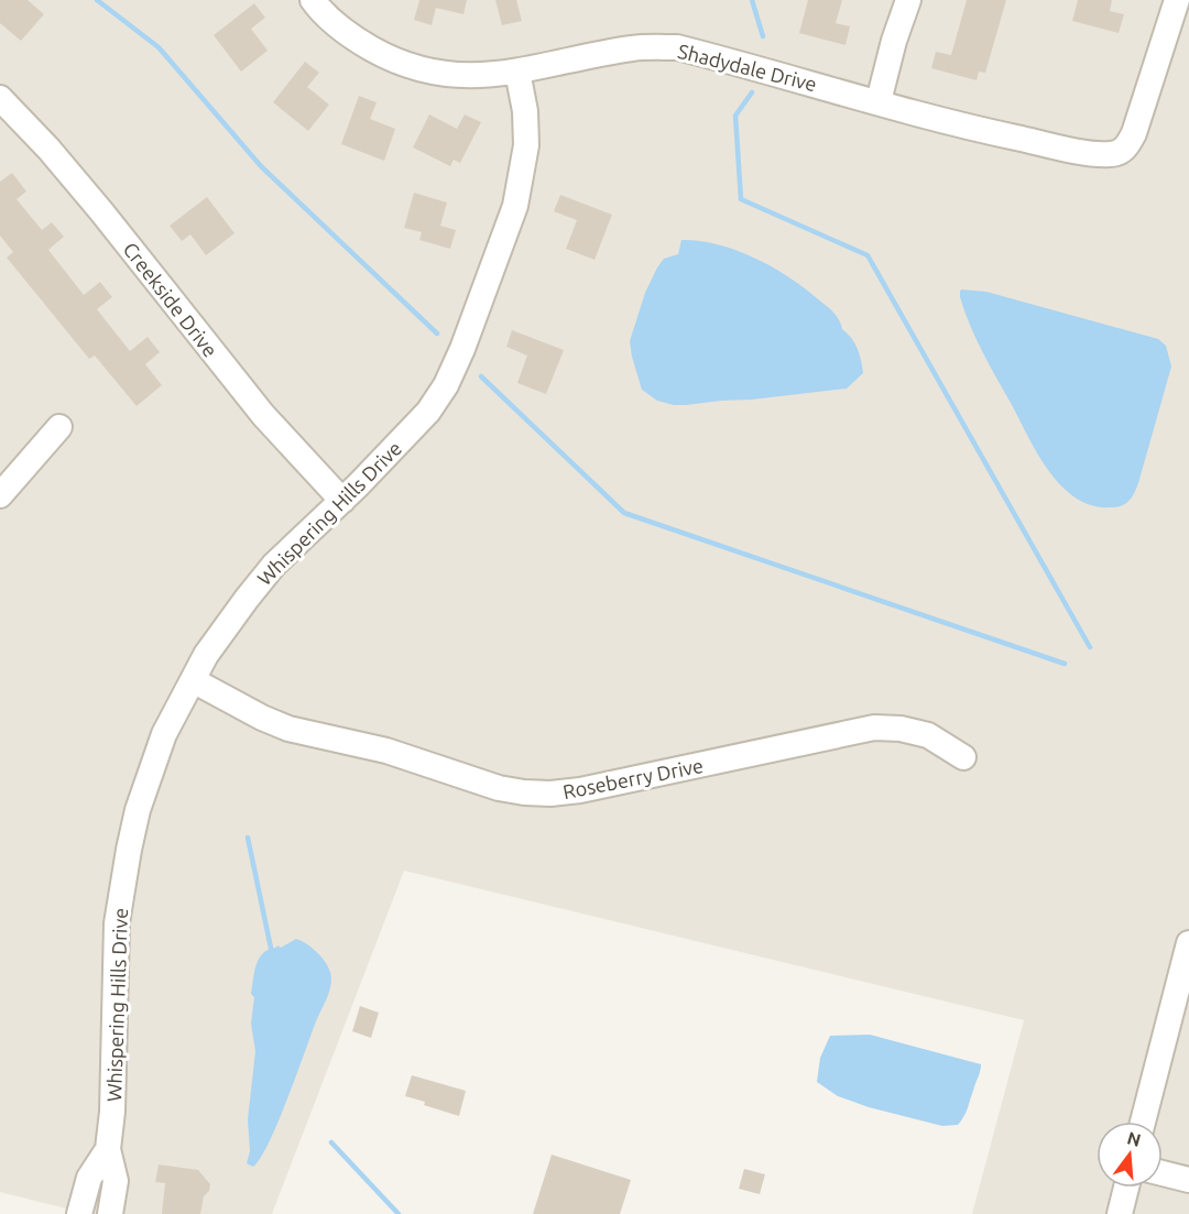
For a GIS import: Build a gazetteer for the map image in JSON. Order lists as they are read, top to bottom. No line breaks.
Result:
{"streets":{"street":["Shadydale Drive","Creekside Drive","Whispering Hills Drive","Roseberry Drive"]},"crossings":[["Shadydale Drive","Whispering Hills Drive"],["Creekside Drive","Whispering Hills Drive"],["Whispering Hills Drive","Roseberry Drive"]],"north":"top"}
